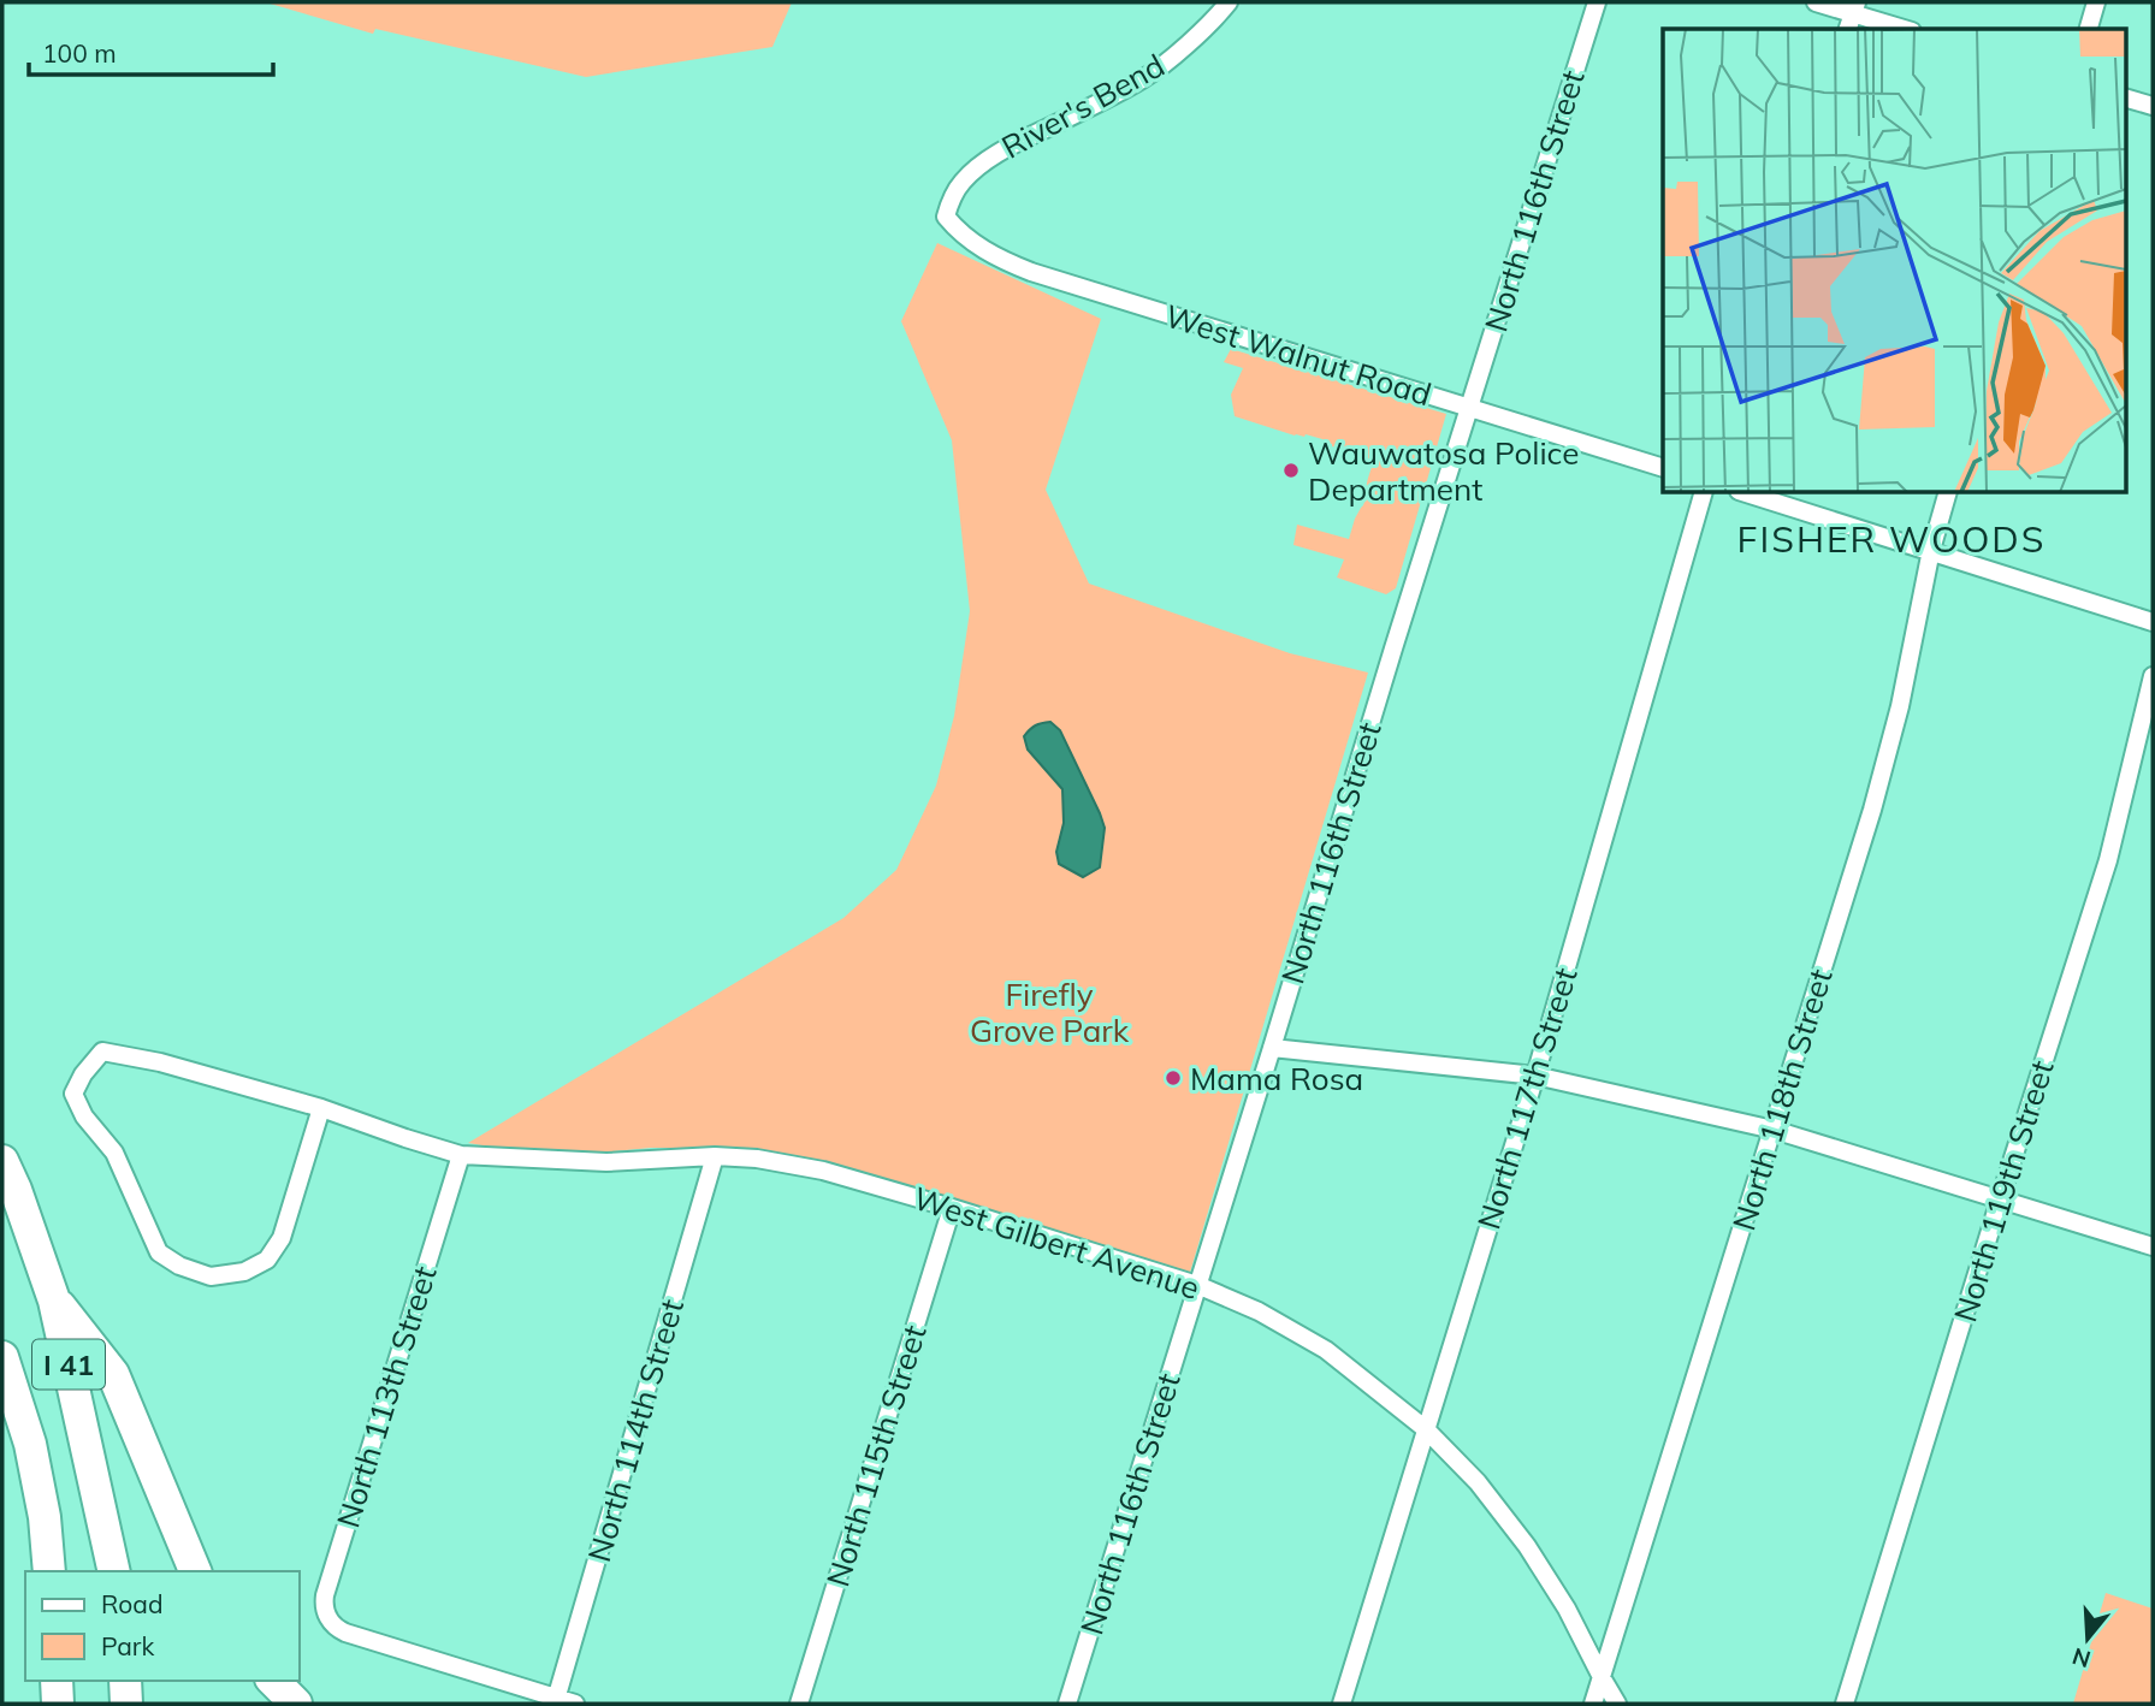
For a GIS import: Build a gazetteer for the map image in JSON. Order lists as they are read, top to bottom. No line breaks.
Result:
{"streets":{"highway":["I 41"],"street":["River's Bend","North 116th Street","West Walnut Road","North 117th Street","North 118th Street","North 119th Street","West Gilbert Avenue","North 113th Street","North 114th Street","North 115th Street"]},"crossings":[["River's Bend","West Walnut Road"],["North 116th Street","West Walnut Road"],["North 116th Street","West Gilbert Avenue"],["North 117th Street","West Gilbert Avenue"],["North 118th Street","West Gilbert Avenue"],["West Gilbert Avenue","North 113th Street"],["West Gilbert Avenue","North 114th Street"],["West Gilbert Avenue","North 115th Street"],["North 113th Street","North 114th Street"]],"districts":["FISHER WOODS"],"parks":["Firefly Grove Park"],"places":["Wauwatosa Police Department","Mama Rosa"],"legend":["Road","Park"],"scale_bar":"100 m","north":"bottom"}
